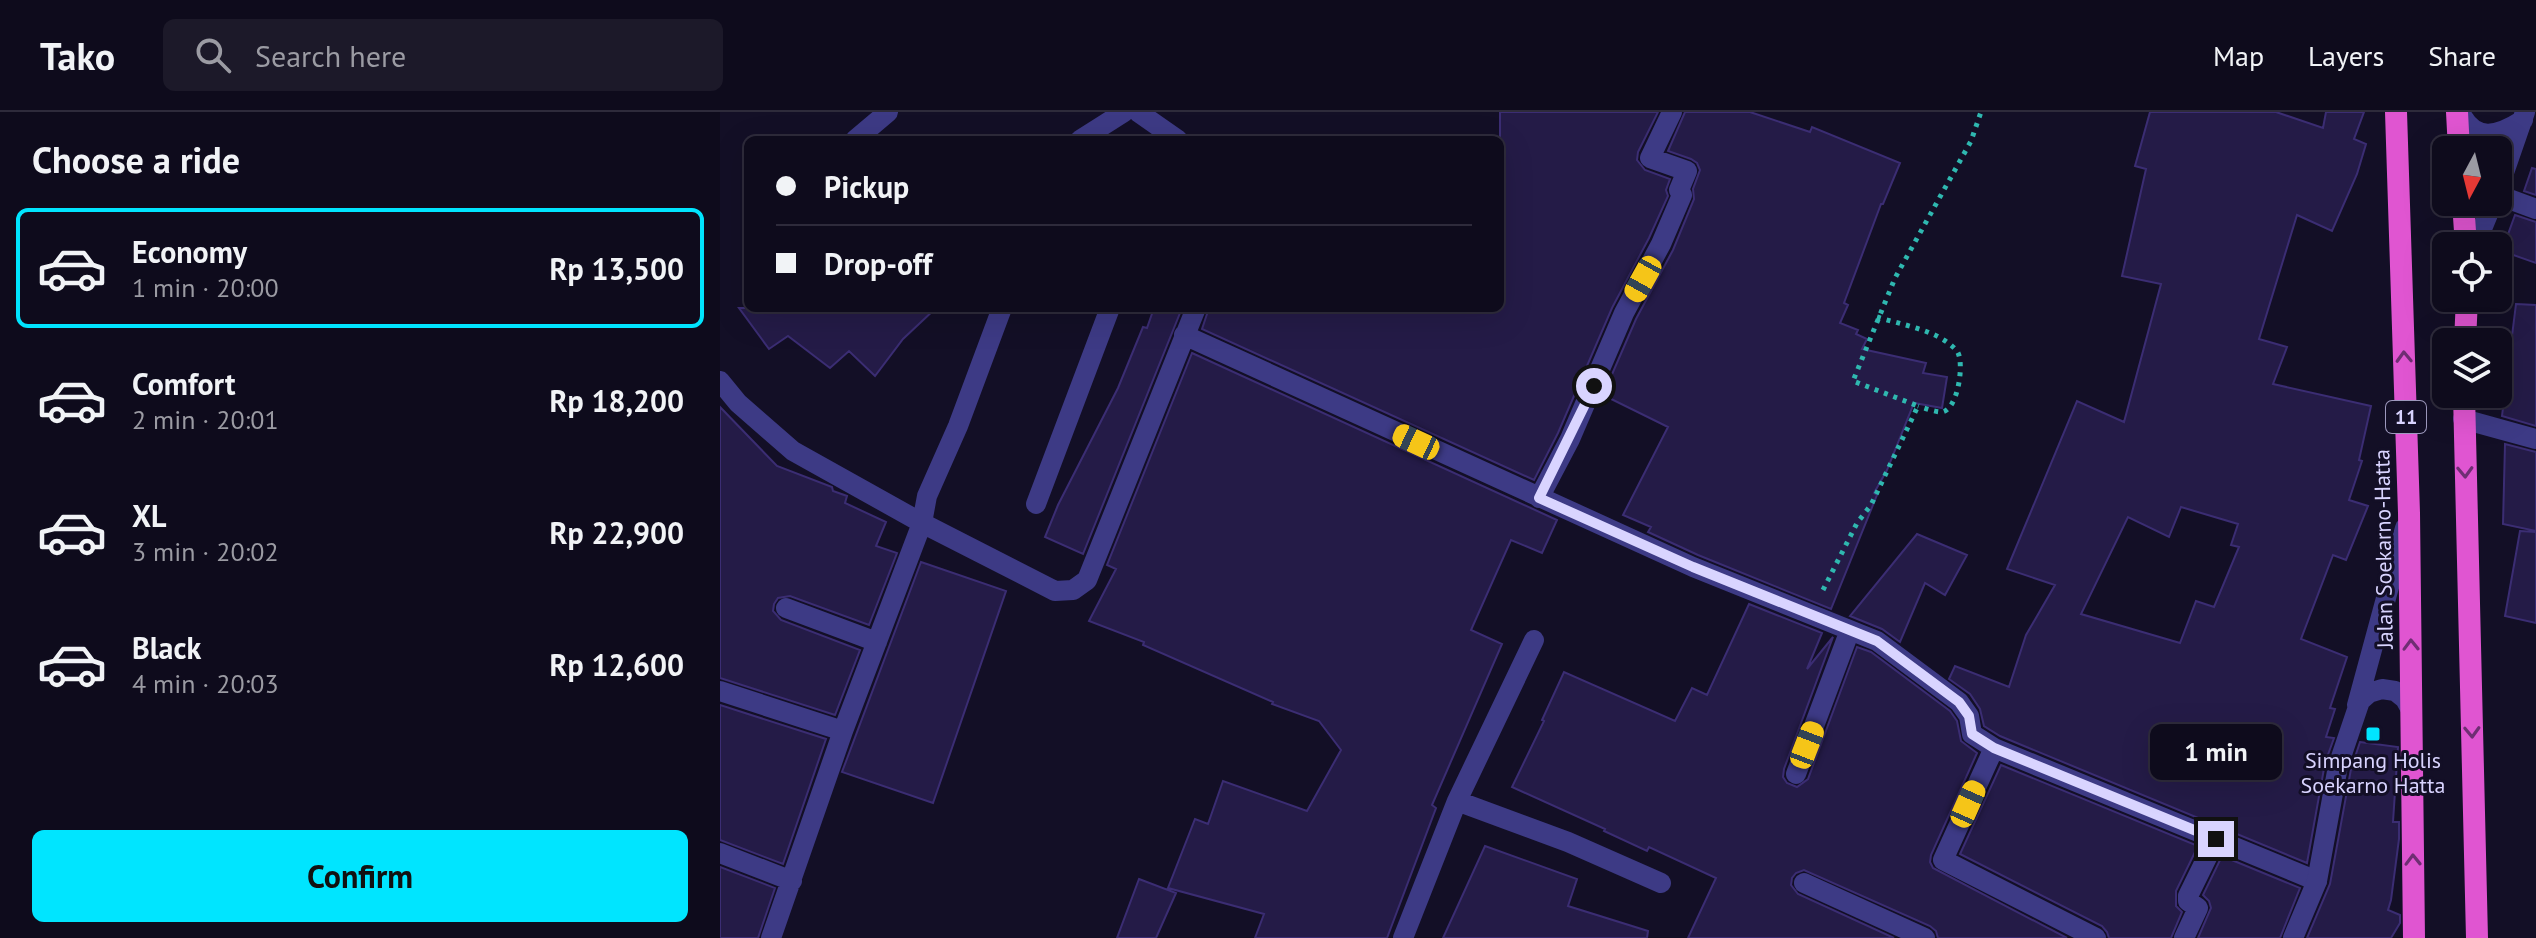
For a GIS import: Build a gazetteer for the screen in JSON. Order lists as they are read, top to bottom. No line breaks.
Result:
{"streets":{"highway":["11","Jalan Soekarno-Hatta"]},"places":{"transit":["Simpang Holis Soekarno Hatta"]},"north":"bottom","page":{"header":"Tako","search":"Search here","nav":["Map","Layers","Share"],"heading":"Choose a ride","banner":["Pickup","Drop-off"],"list":[{"name":"Economy","note":"1 min · 20:00","value":"Rp 13,500"},{"name":"Comfort","note":"2 min · 20:01","value":"Rp 18,200"},{"name":"XL","note":"3 min · 20:02","value":"Rp 22,900"},{"name":"Black","note":"4 min · 20:03","value":"Rp 12,600"}],"bubble":"1 min","buttons":"Confirm"}}
